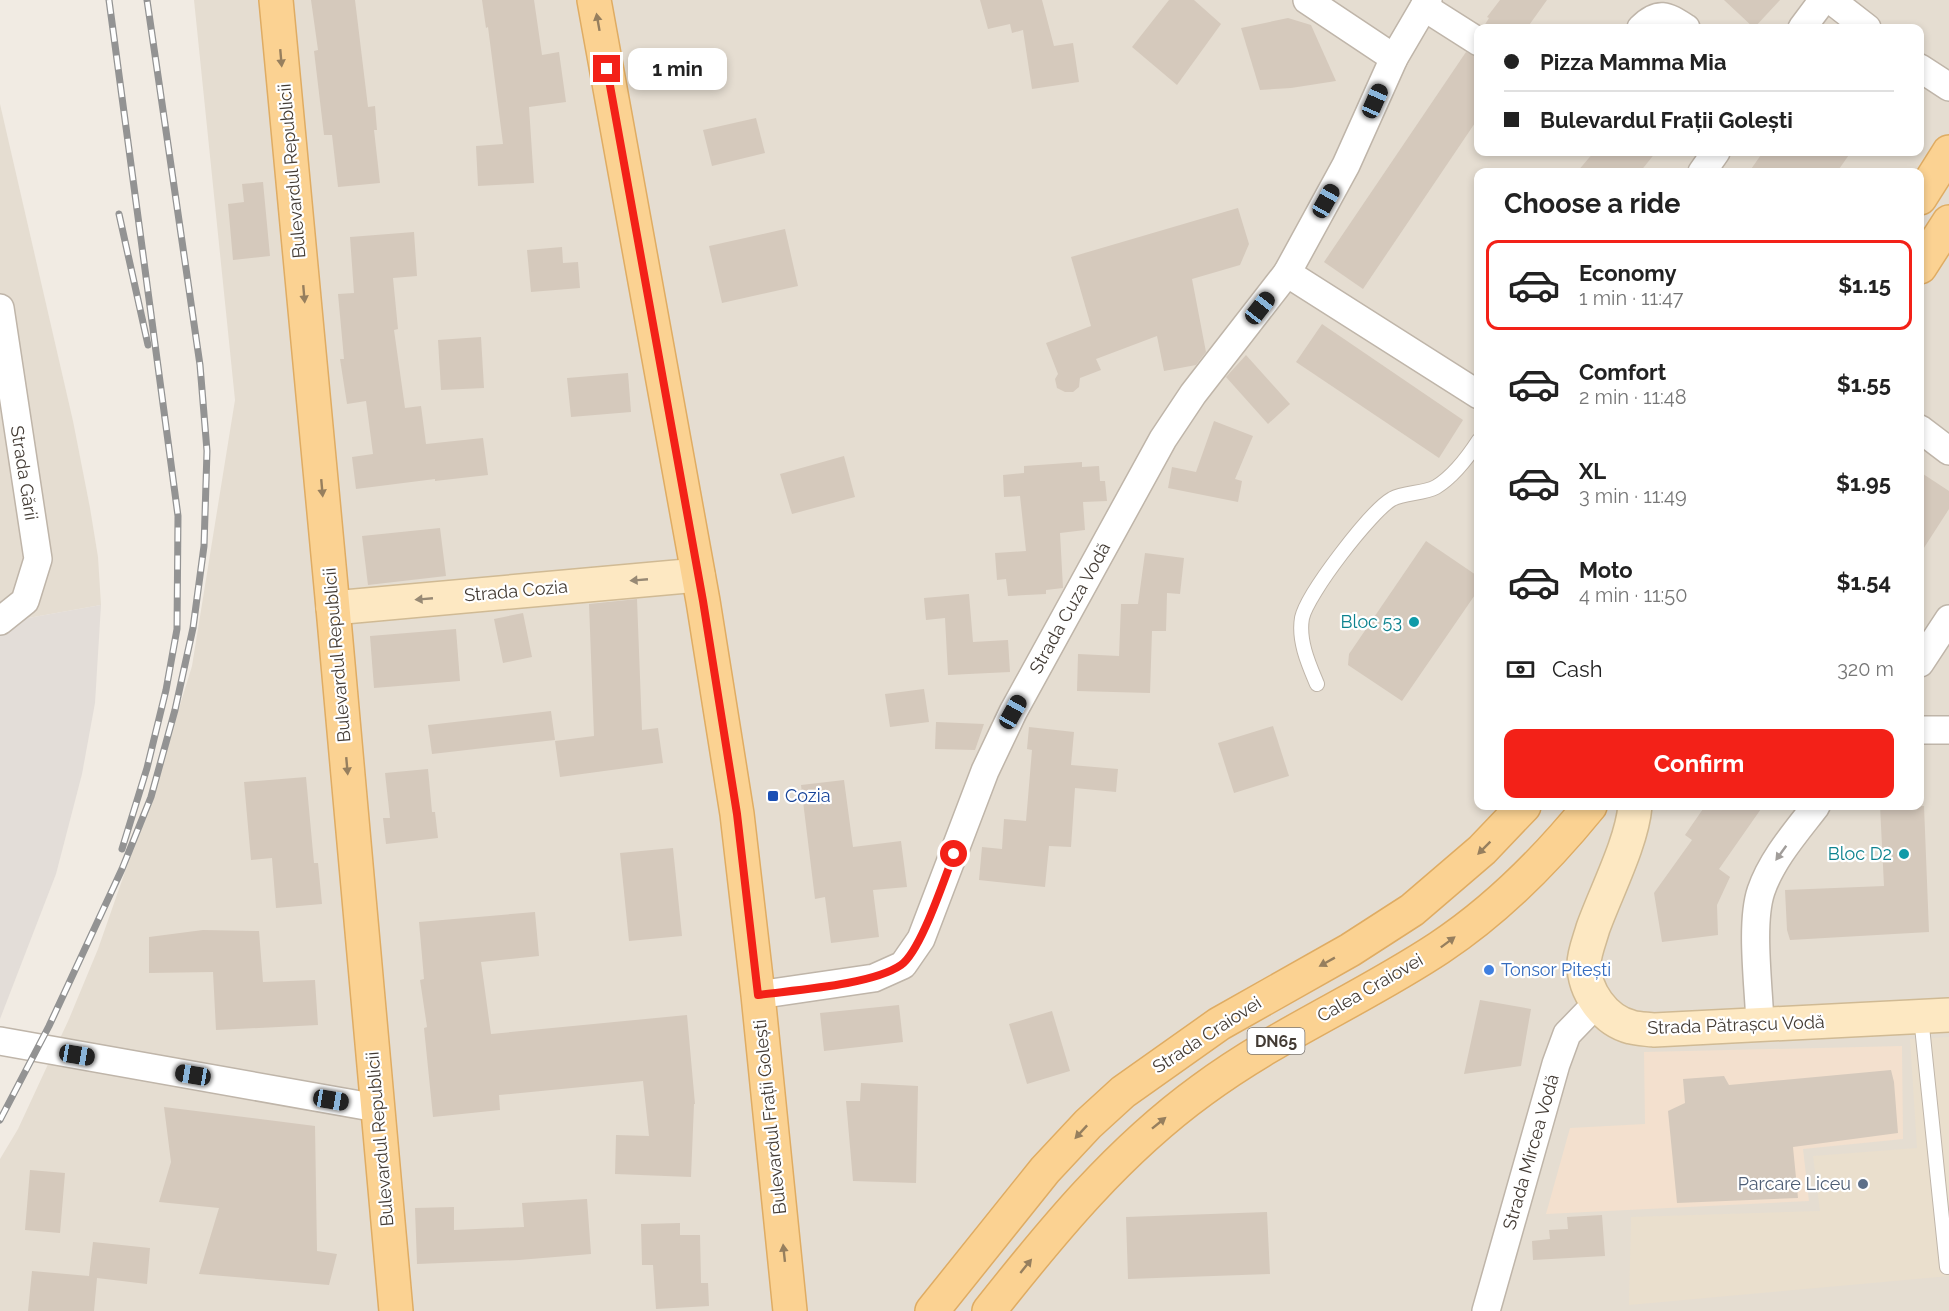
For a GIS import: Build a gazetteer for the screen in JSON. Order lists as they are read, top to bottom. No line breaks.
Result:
{"streets":{"main road":["Bulevardul Republicii","Calea Craiovei","Strada Craiovei","DN65","Bulevardul Frații Golești"],"street":["Strada Gării","Strada Cozia","Strada Cuza Vodă","Strada Pătrașcu Vodă","Strada Mircea Vodă"]},"crossings":[["Bulevardul Republicii","Strada Cozia"],["Strada Cozia","Bulevardul Frații Golești"],["Strada Cuza Vodă","Bulevardul Frații Golești"],["Strada Pătrașcu Vodă","Strada Mircea Vodă"]],"one_way":["Bulevardul Republicii","Strada Cozia","Calea Craiovei","Strada Craiovei","Bulevardul Frații Golești"],"places":{"other":["Bloc 53","Bloc D2","Tonsor Pitești","Parcare Liceu"],"transit":["Cozia"]},"page":{"banner":["Pizza Mamma Mia","Bulevardul Frații Golești"],"bubble":"1 min","heading":"Choose a ride","list":[{"name":"Economy","note":"1 min · 11:47","value":"$1.15"},{"name":"Comfort","note":"2 min · 11:48","value":"$1.55"},{"name":"XL","note":"3 min · 11:49","value":"$1.95"},{"name":"Moto","note":"4 min · 11:50","value":"$1.54"}],"pay":["Cash","320 m"],"buttons":"Confirm"}}
